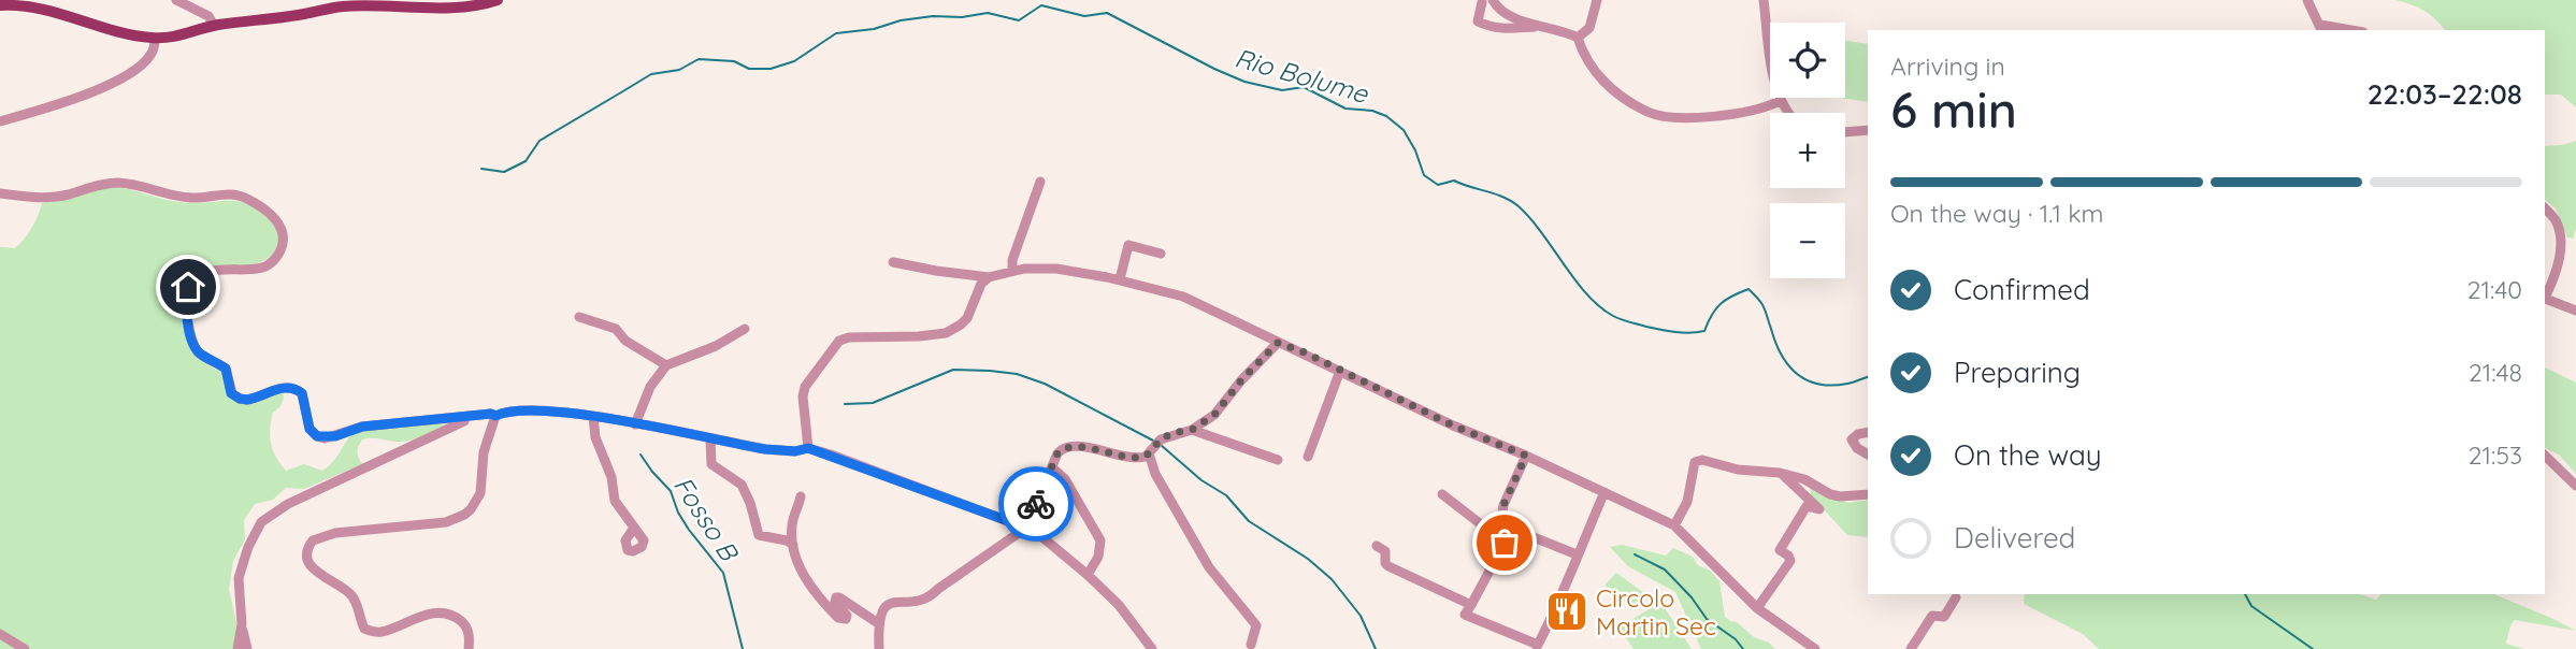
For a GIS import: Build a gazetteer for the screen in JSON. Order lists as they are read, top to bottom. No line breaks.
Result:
{"water":["Rio Bolume","Fosso B"],"places":{"restaurant":["Circolo Martin Sec"]},"page":{"map_buttons":["+","−"],"heading":["6 min","Arriving in","22:03–22:08"],"bar":"On the way · 1.1 km","list":[["Confirmed","21:40"],["Preparing","21:48"],["On the way","21:53"],"Delivered"]}}
